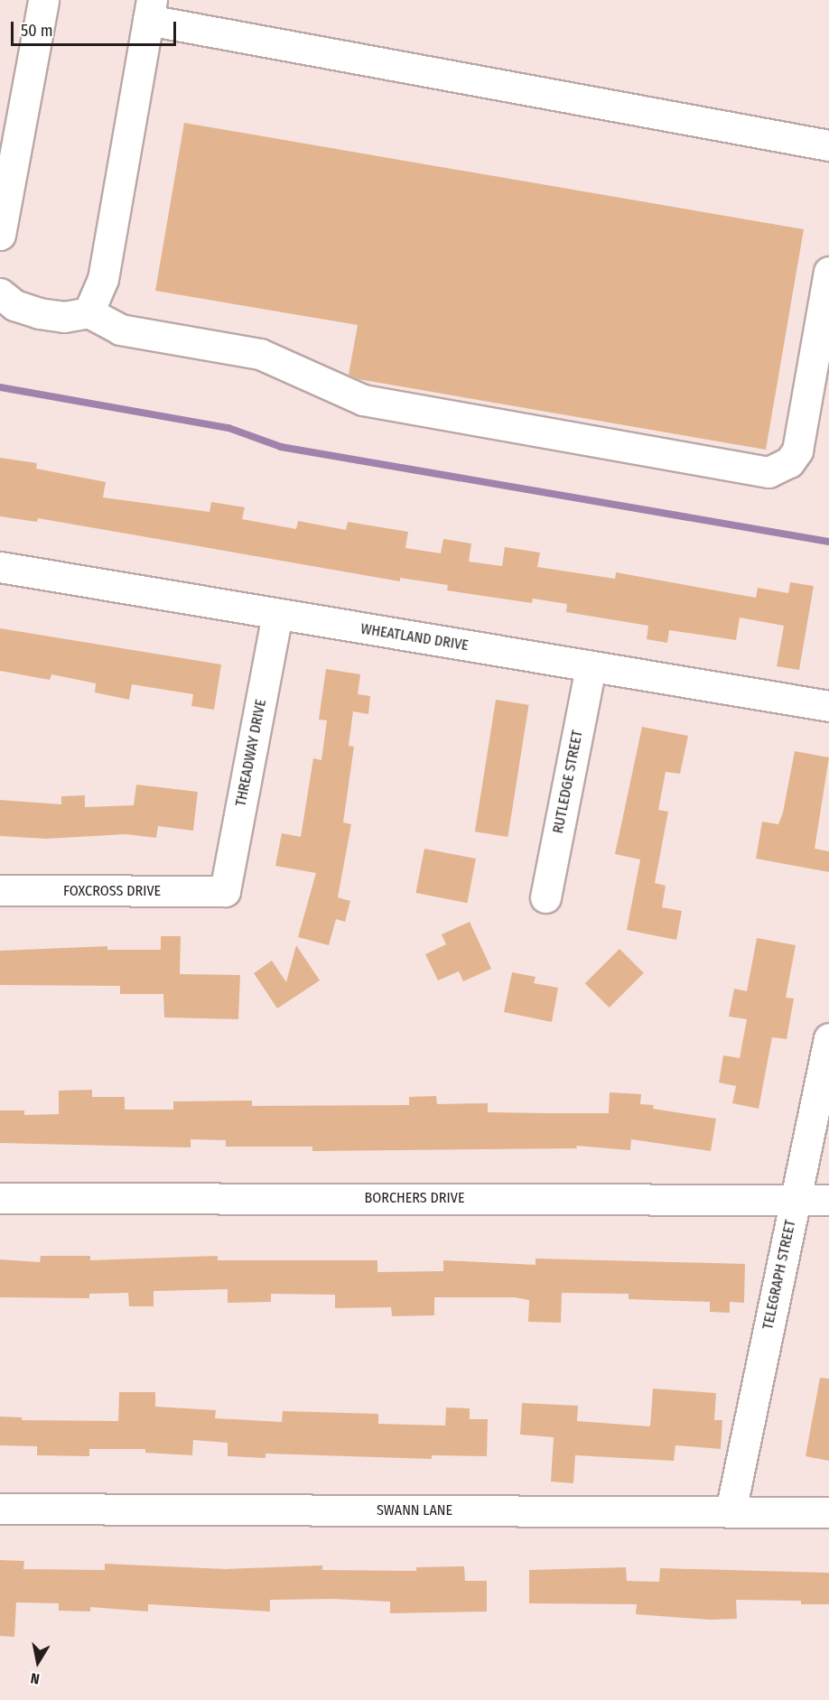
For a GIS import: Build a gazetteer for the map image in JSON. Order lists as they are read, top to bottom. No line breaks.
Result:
{"streets":{"street":["WHEATLAND DRIVE","THREADWAY DRIVE","RUTLEDGE STREET","FOXCROSS DRIVE","BORCHERS DRIVE","TELEGRAPH STREET","SWANN LANE"]},"crossings":[["WHEATLAND DRIVE","THREADWAY DRIVE"],["WHEATLAND DRIVE","RUTLEDGE STREET"],["THREADWAY DRIVE","FOXCROSS DRIVE"],["BORCHERS DRIVE","TELEGRAPH STREET"],["TELEGRAPH STREET","SWANN LANE"]],"scale_bar":"50 m","north":"bottom"}
